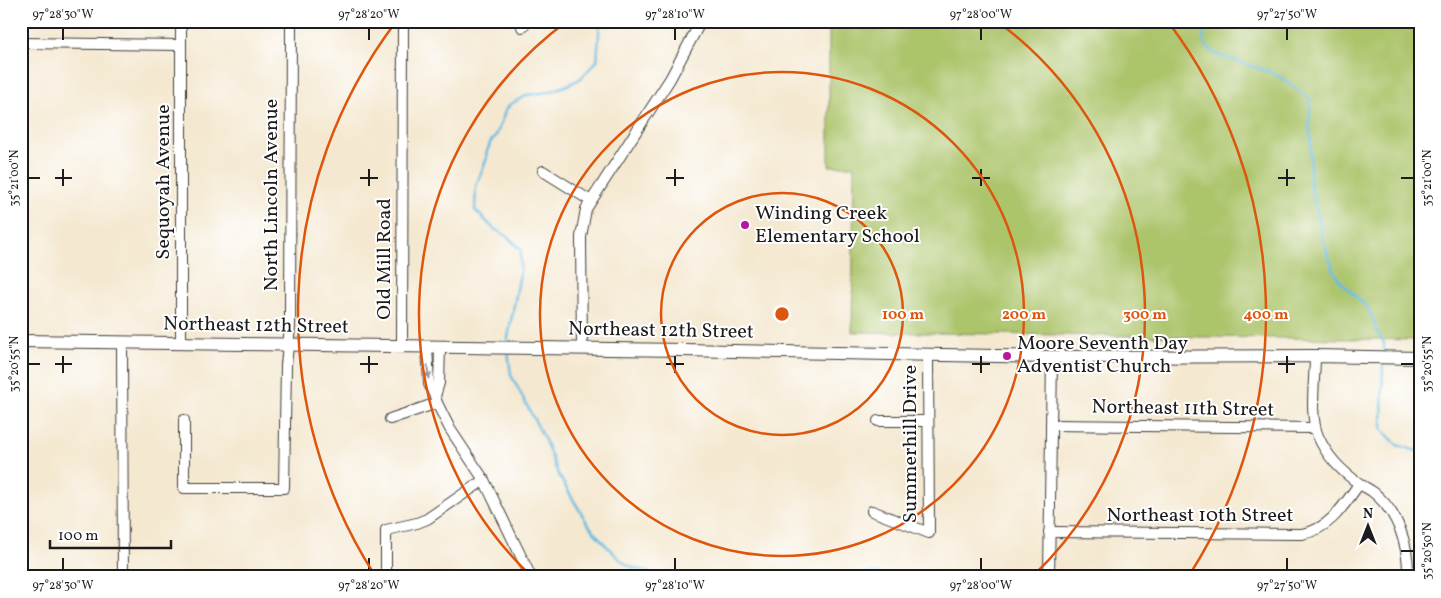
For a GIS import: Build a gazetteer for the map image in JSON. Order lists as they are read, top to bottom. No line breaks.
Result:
{"streets":{"street":["Sequoyah Avenue","North Lincoln Avenue","Old Mill Road","Northeast 12th Street","Northeast 11th Street","Summerhill Drive","Northeast 10th Street"]},"crossings":[["Sequoyah Avenue","Northeast 12th Street"],["North Lincoln Avenue","Northeast 12th Street"],["Old Mill Road","Northeast 12th Street"],["Northeast 12th Street","Summerhill Drive"]],"places":["Winding Creek Elementary School","Moore Seventh Day Adventist Church"],"scale_bar":"100 m","north":"top","coordinates":["97°28'30\"W","97°28'20\"W","97°28'10\"W","97°28'00\"W","97°27'50\"W","35°21'00\"N","35°20'55\"N","35°20'50\"N"],"rings":["100 m","200 m","300 m","400 m"]}
